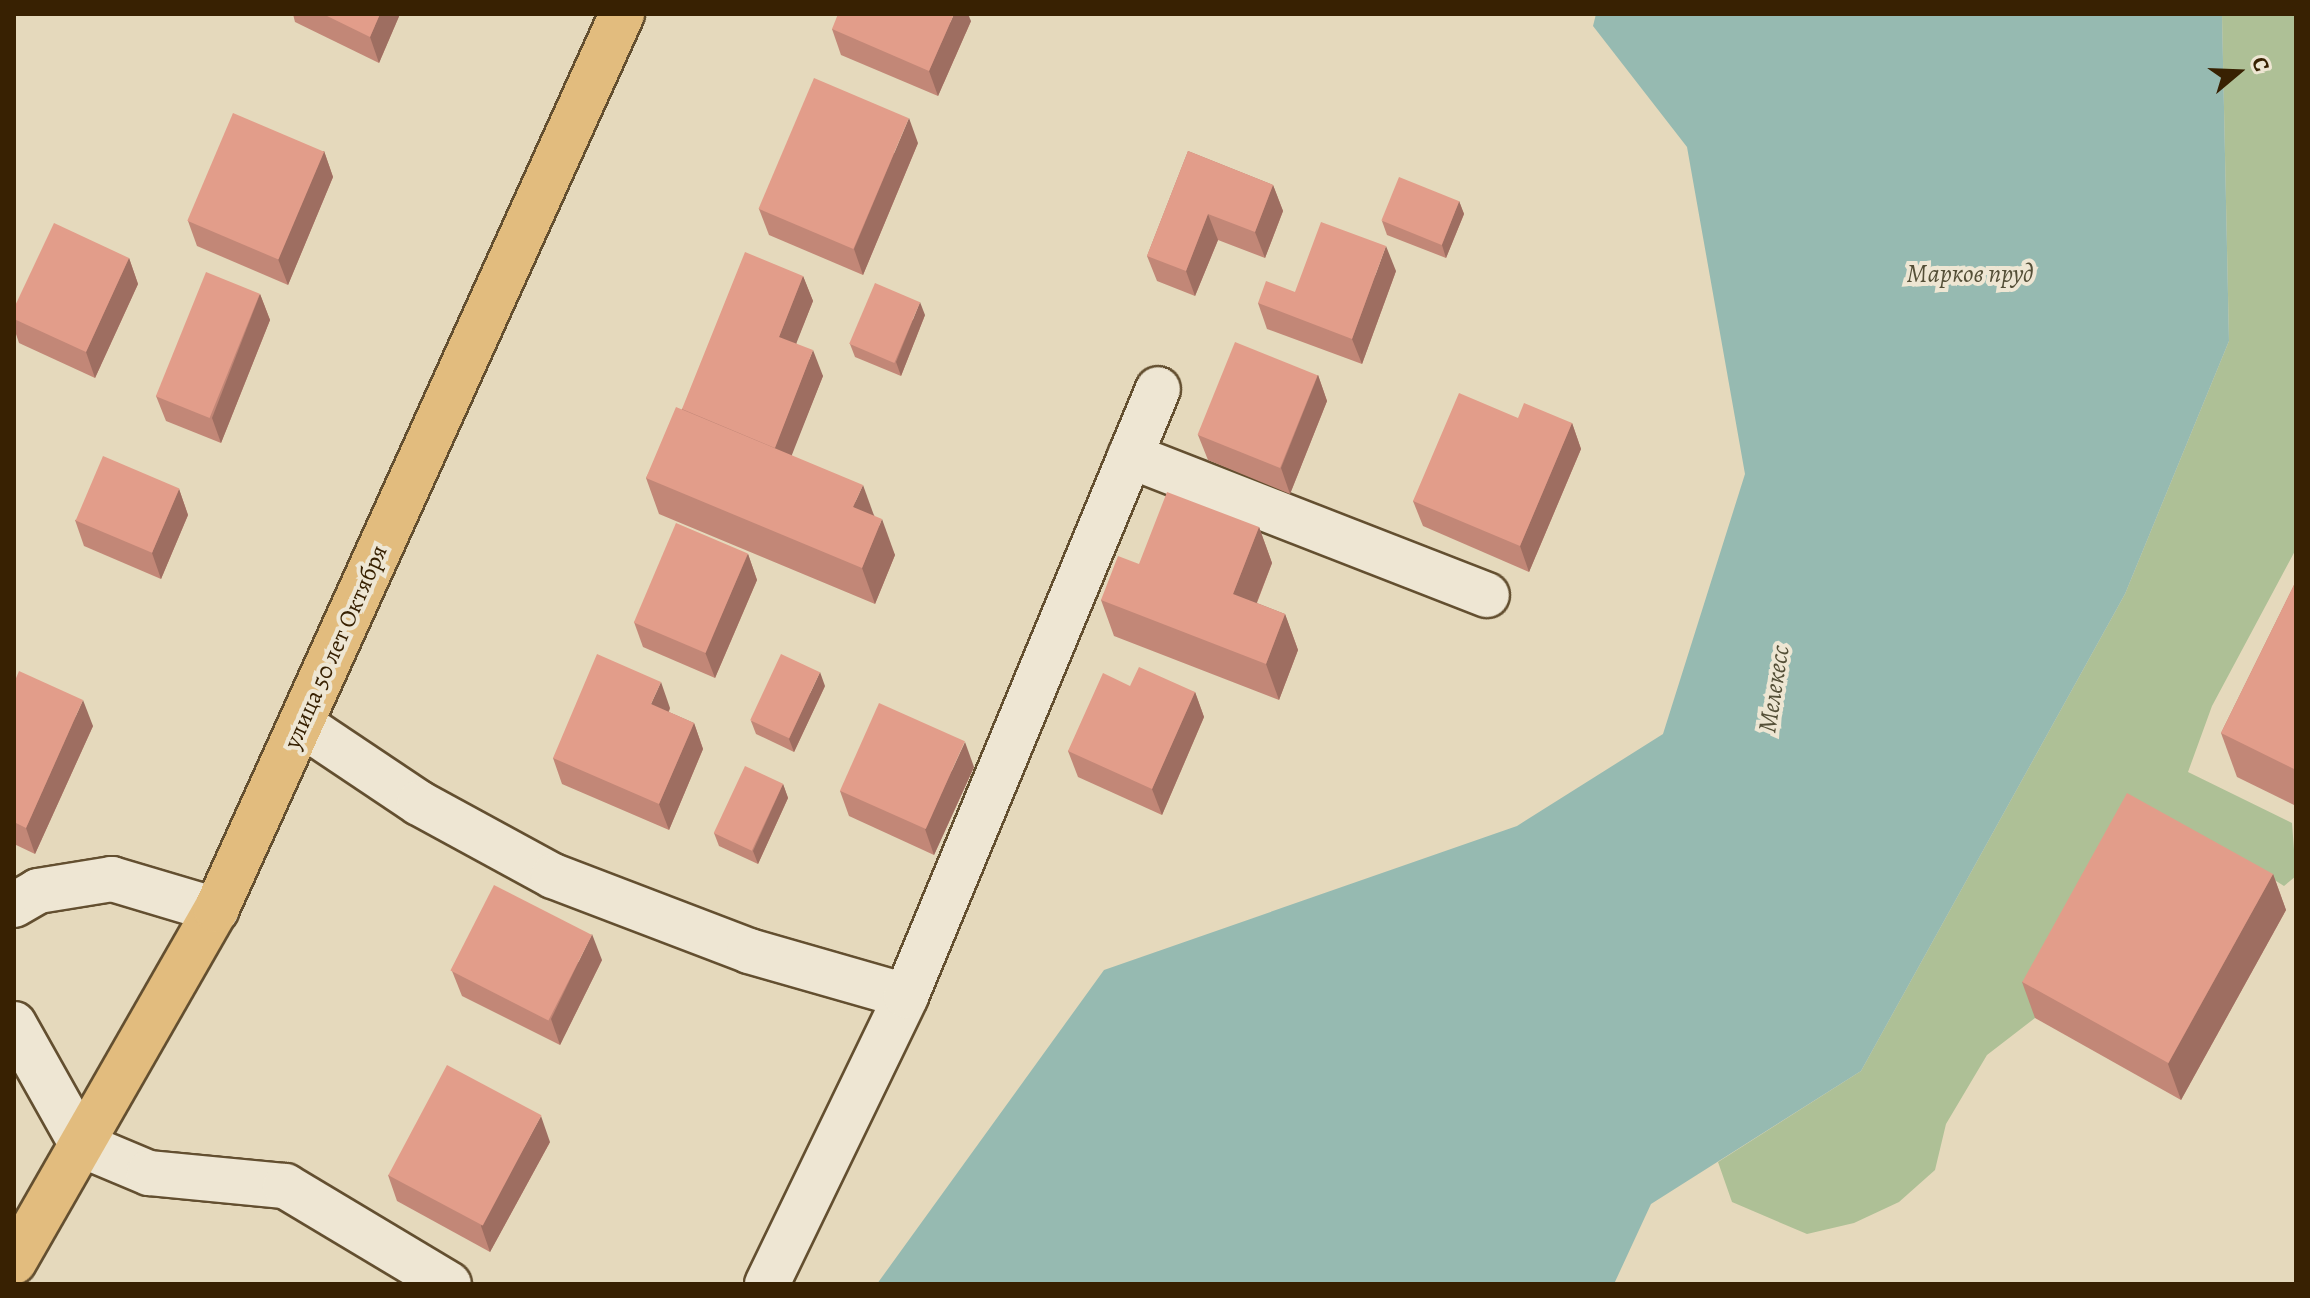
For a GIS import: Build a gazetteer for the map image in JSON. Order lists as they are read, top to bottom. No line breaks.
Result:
{"streets":{"main road":["улица 50 лет Октября"]},"water":["Марков пруд","Мелекесс"],"north":"right"}
